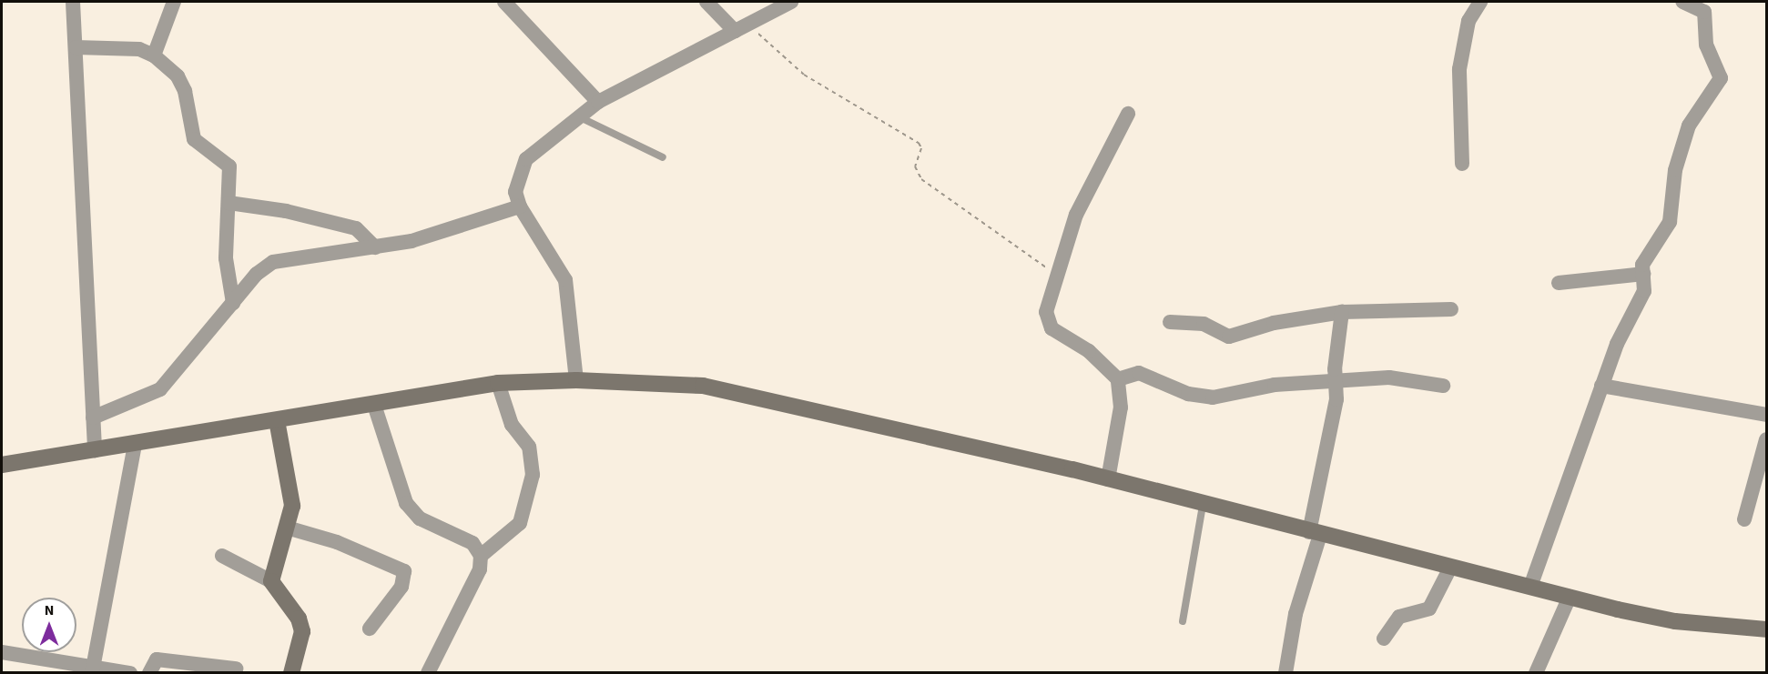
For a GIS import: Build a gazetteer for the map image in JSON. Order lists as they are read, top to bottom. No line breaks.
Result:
{"north":"top"}
